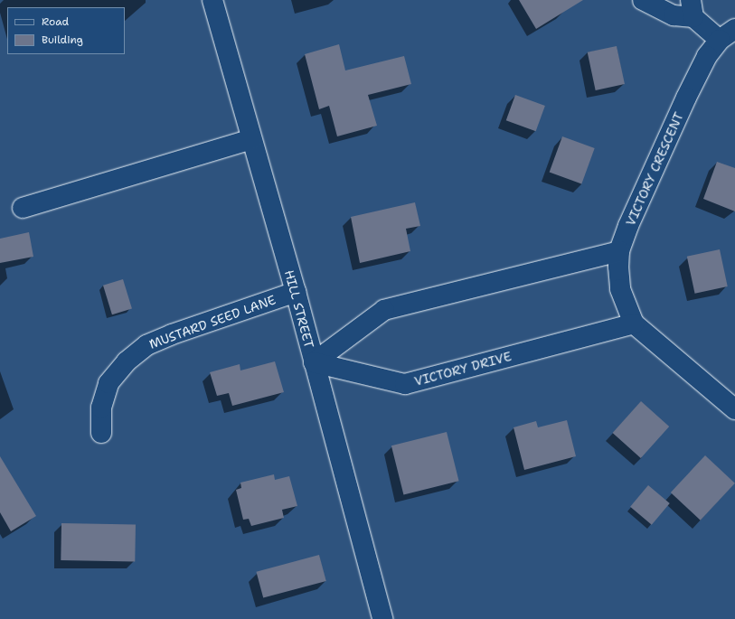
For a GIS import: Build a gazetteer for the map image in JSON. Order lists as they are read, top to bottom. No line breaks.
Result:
{"streets":{"street":["VICTORY CRESCENT","HILL STREET","MUSTARD SEED LANE","VICTORY DRIVE"]},"crossings":[["VICTORY CRESCENT","VICTORY DRIVE"],["HILL STREET","MUSTARD SEED LANE"],["HILL STREET","VICTORY DRIVE"]],"legend":["Road","Building"]}
